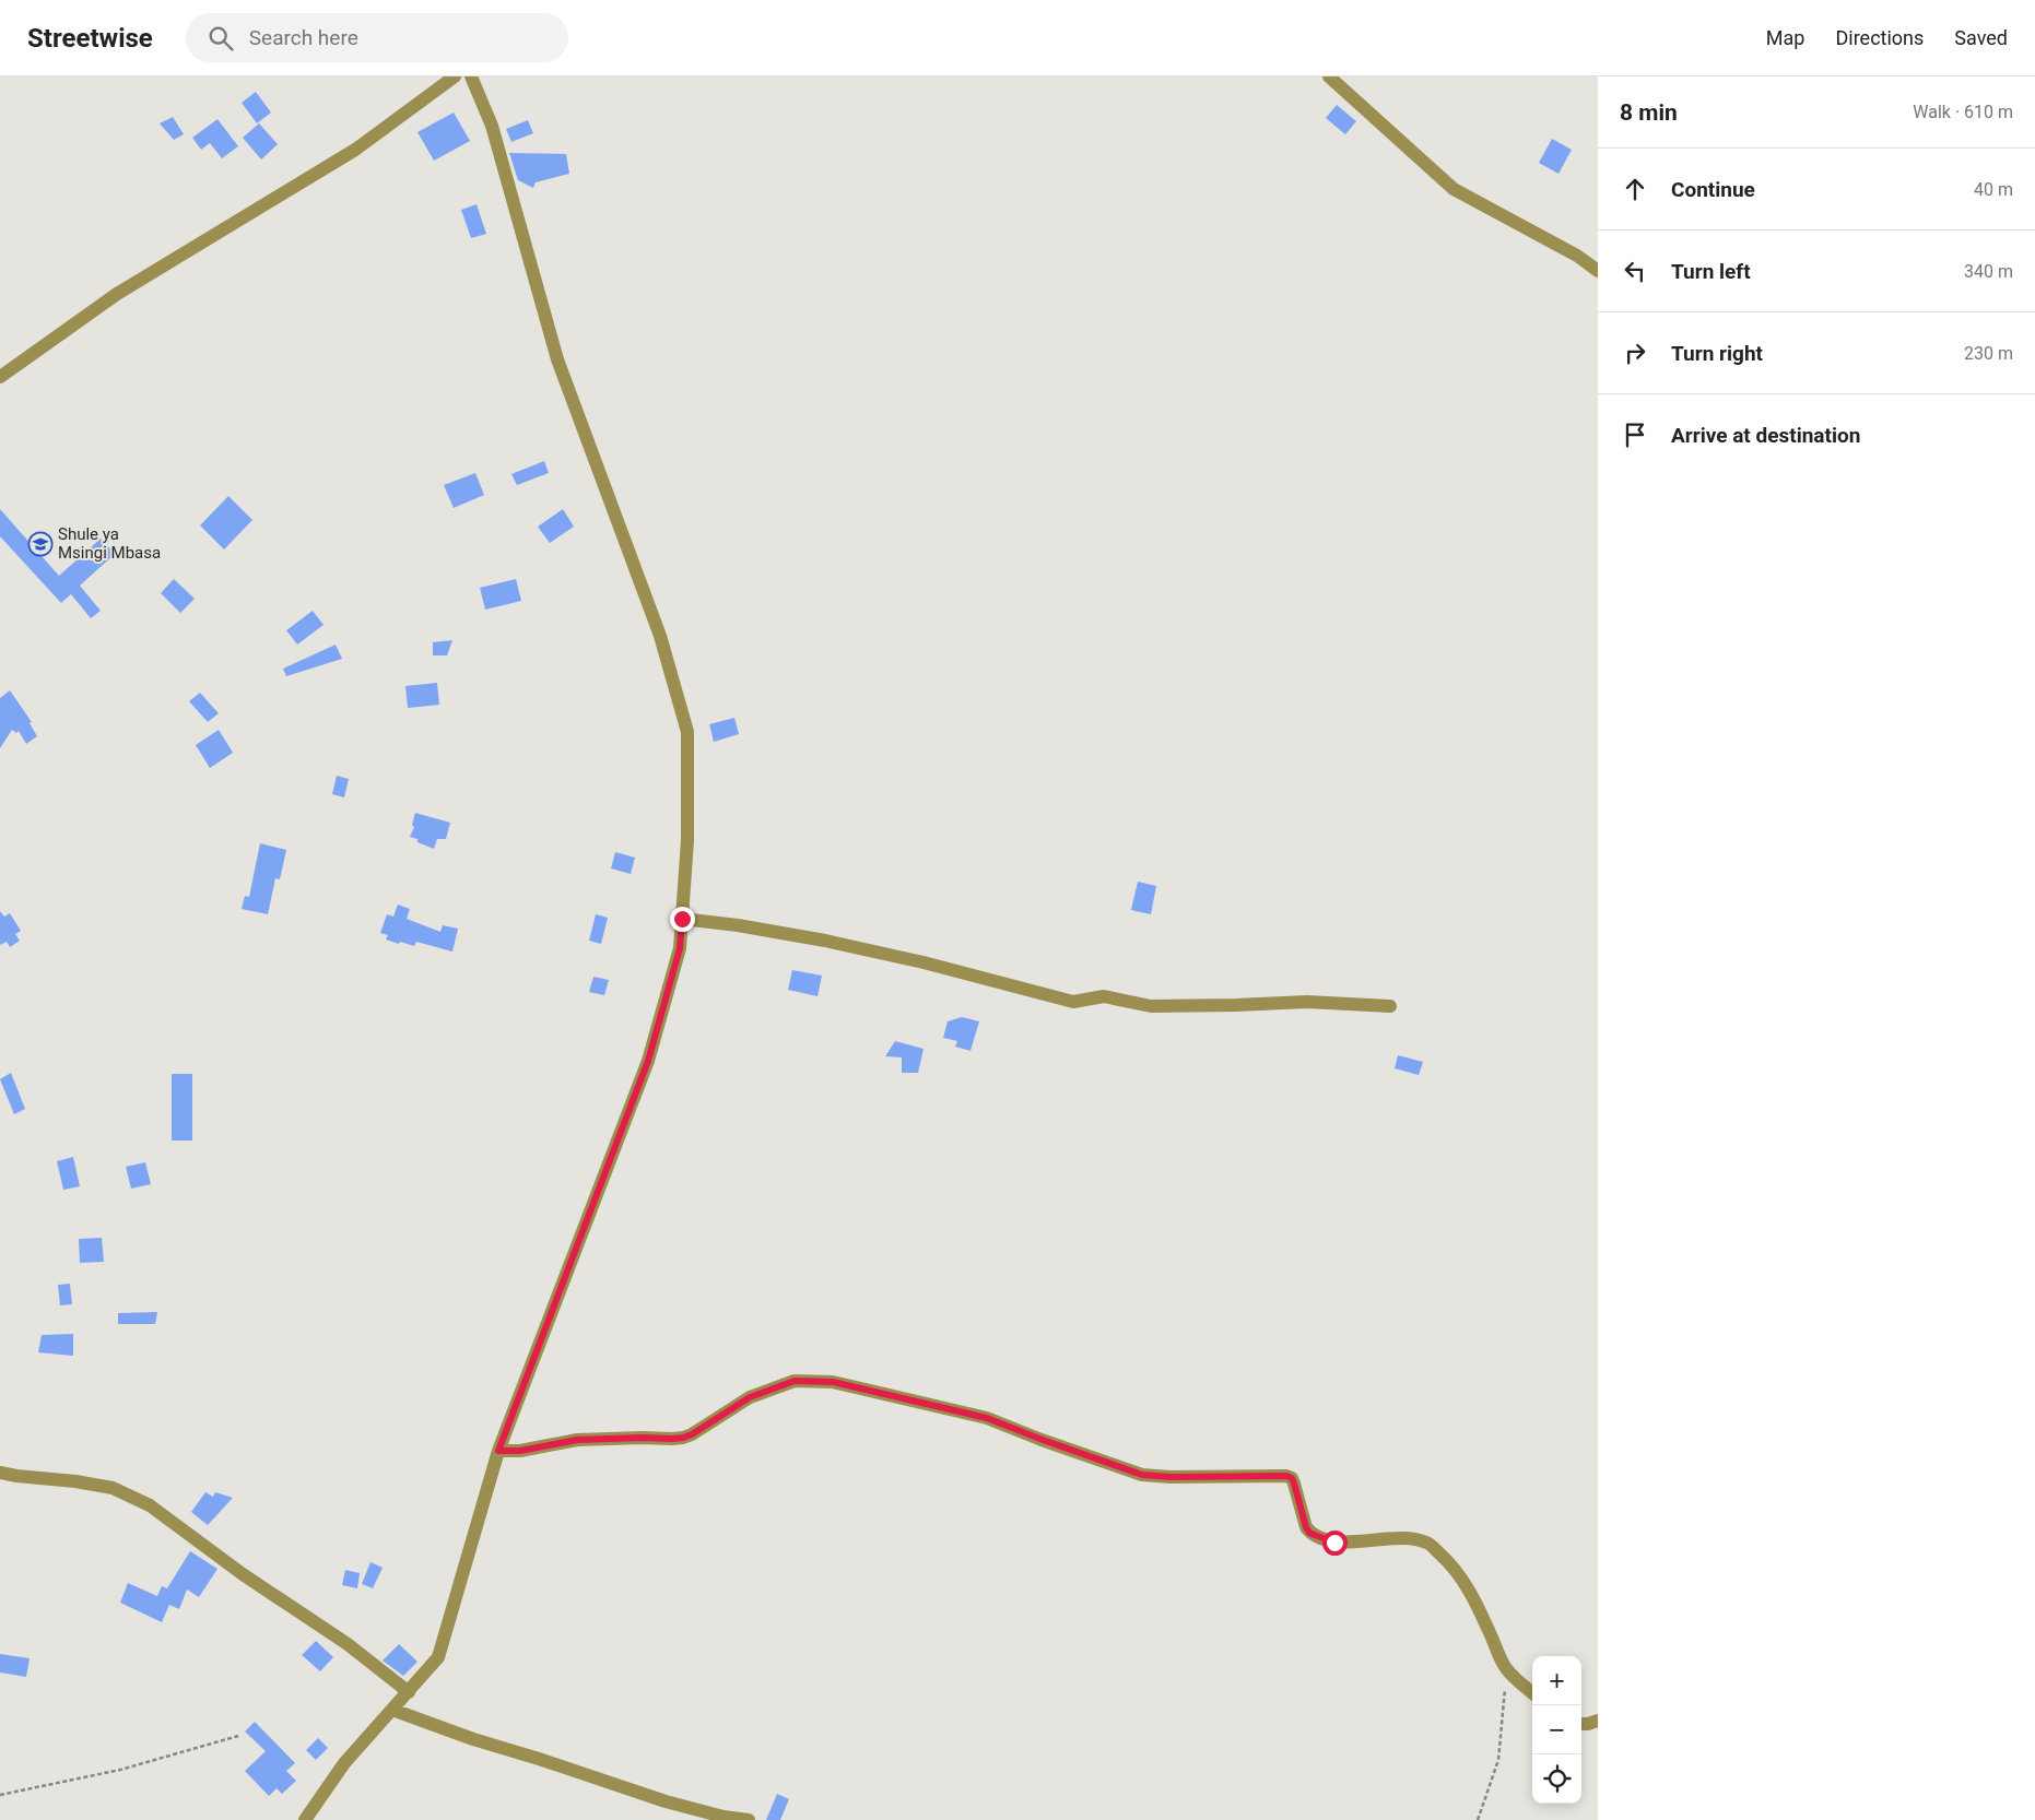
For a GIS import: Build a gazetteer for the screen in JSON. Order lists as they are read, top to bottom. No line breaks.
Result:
{"places":{"school or university":["Shule ya Msingi Mbasa"]},"page":{"header":"Streetwise","search":"Search here","nav":["Map","Directions","Saved"],"heading":["8 min","Walk · 610 m"],"list":[["Continue","40 m"],["Turn left","340 m"],["Turn right","230 m"],"Arrive at destination"],"map_buttons":["+","−"]}}
